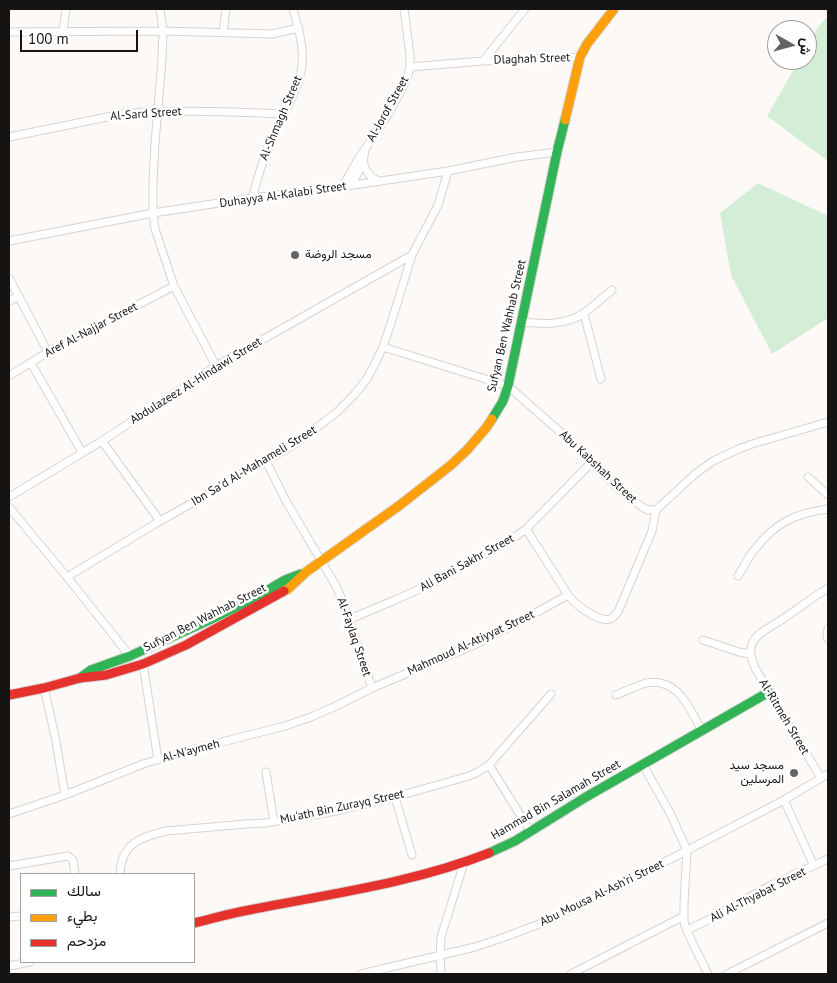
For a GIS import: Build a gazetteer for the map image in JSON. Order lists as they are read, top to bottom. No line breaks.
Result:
{"streets":{"street":["Dlaghah Street","Al-Jorof Street","Al-Sard Street","Al-Shmagh Street","Duhayya Al-Kalabi Street","Sufyan Ben Wahhab Street","Aref Al-Najjar Street","Abdulazeez Al-Hindawi Street","Ibn Sa'd Al-Mahameli Street","Abu Kabshah Street","Ali Bani Sakhr Street","Al-Faylaq Street","Mahmoud Al-Atiyyat Street","Al-Ritmeh Street","Al-N'aymeh","Hammad Bin Salamah Street","Mu'ath Bin Zurayq Street","Abu Mousa Al-Ash'ri Street","Ali Al-Thyabat Street"]},"crossings":[["Dlaghah Street","Al-Jorof Street"],["Dlaghah Street","Sufyan Ben Wahhab Street"],["Al-Jorof Street","Duhayya Al-Kalabi Street"],["Al-Sard Street","Al-Shmagh Street"],["Al-Shmagh Street","Duhayya Al-Kalabi Street"],["Duhayya Al-Kalabi Street","Sufyan Ben Wahhab Street"],["Duhayya Al-Kalabi Street","Ibn Sa'd Al-Mahameli Street"],["Sufyan Ben Wahhab Street","Abu Kabshah Street"],["Sufyan Ben Wahhab Street","Al-Faylaq Street"],["Abdulazeez Al-Hindawi Street","Ibn Sa'd Al-Mahameli Street"],["Ibn Sa'd Al-Mahameli Street","Al-Faylaq Street"],["Abu Kabshah Street","Ali Bani Sakhr Street"],["Ali Bani Sakhr Street","Al-Faylaq Street"],["Al-Faylaq Street","Mahmoud Al-Atiyyat Street"],["Al-Faylaq Street","Al-N'aymeh"],["Mahmoud Al-Atiyyat Street","Al-N'aymeh"],["Al-Ritmeh Street","Hammad Bin Salamah Street"],["Al-Ritmeh Street","Abu Mousa Al-Ash'ri Street"]],"places":["مسجد الروضة","مسجد سيد المرسلين"],"legend":["سالك","بطيء","مزدحم"],"scale_bar":"100 m","north":"right"}
